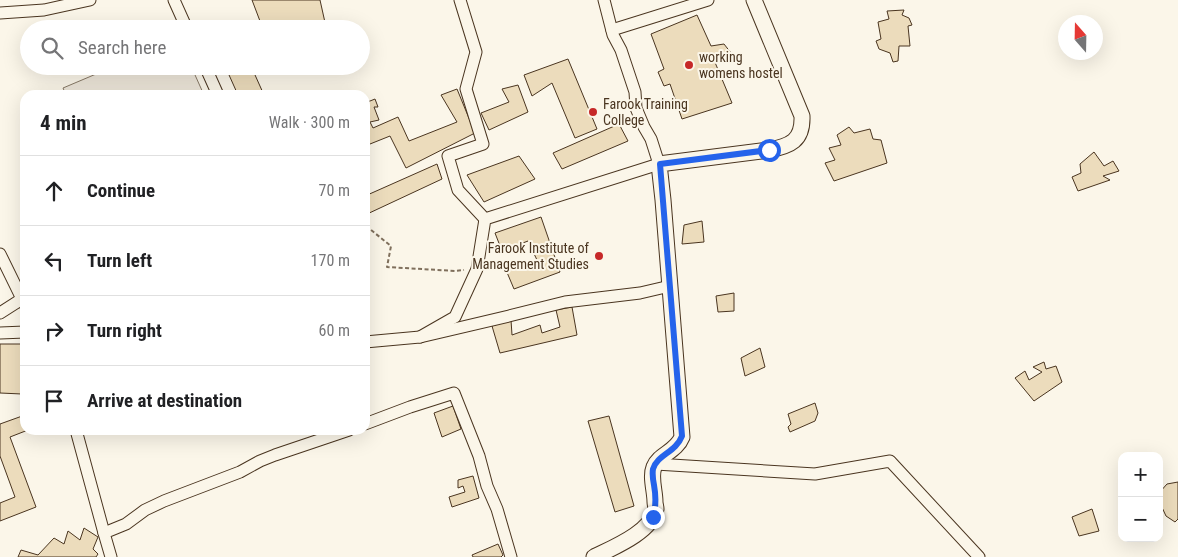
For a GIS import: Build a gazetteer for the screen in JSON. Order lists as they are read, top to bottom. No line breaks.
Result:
{"places":["working womens hostel","Farook Training College","Farook Institute of Management Studies"],"north":"top","page":{"search":"Search here","heading":["4 min","Walk · 300 m"],"list":[["Continue","70 m"],["Turn left","170 m"],["Turn right","60 m"],"Arrive at destination"],"map_buttons":["+","−"]}}
